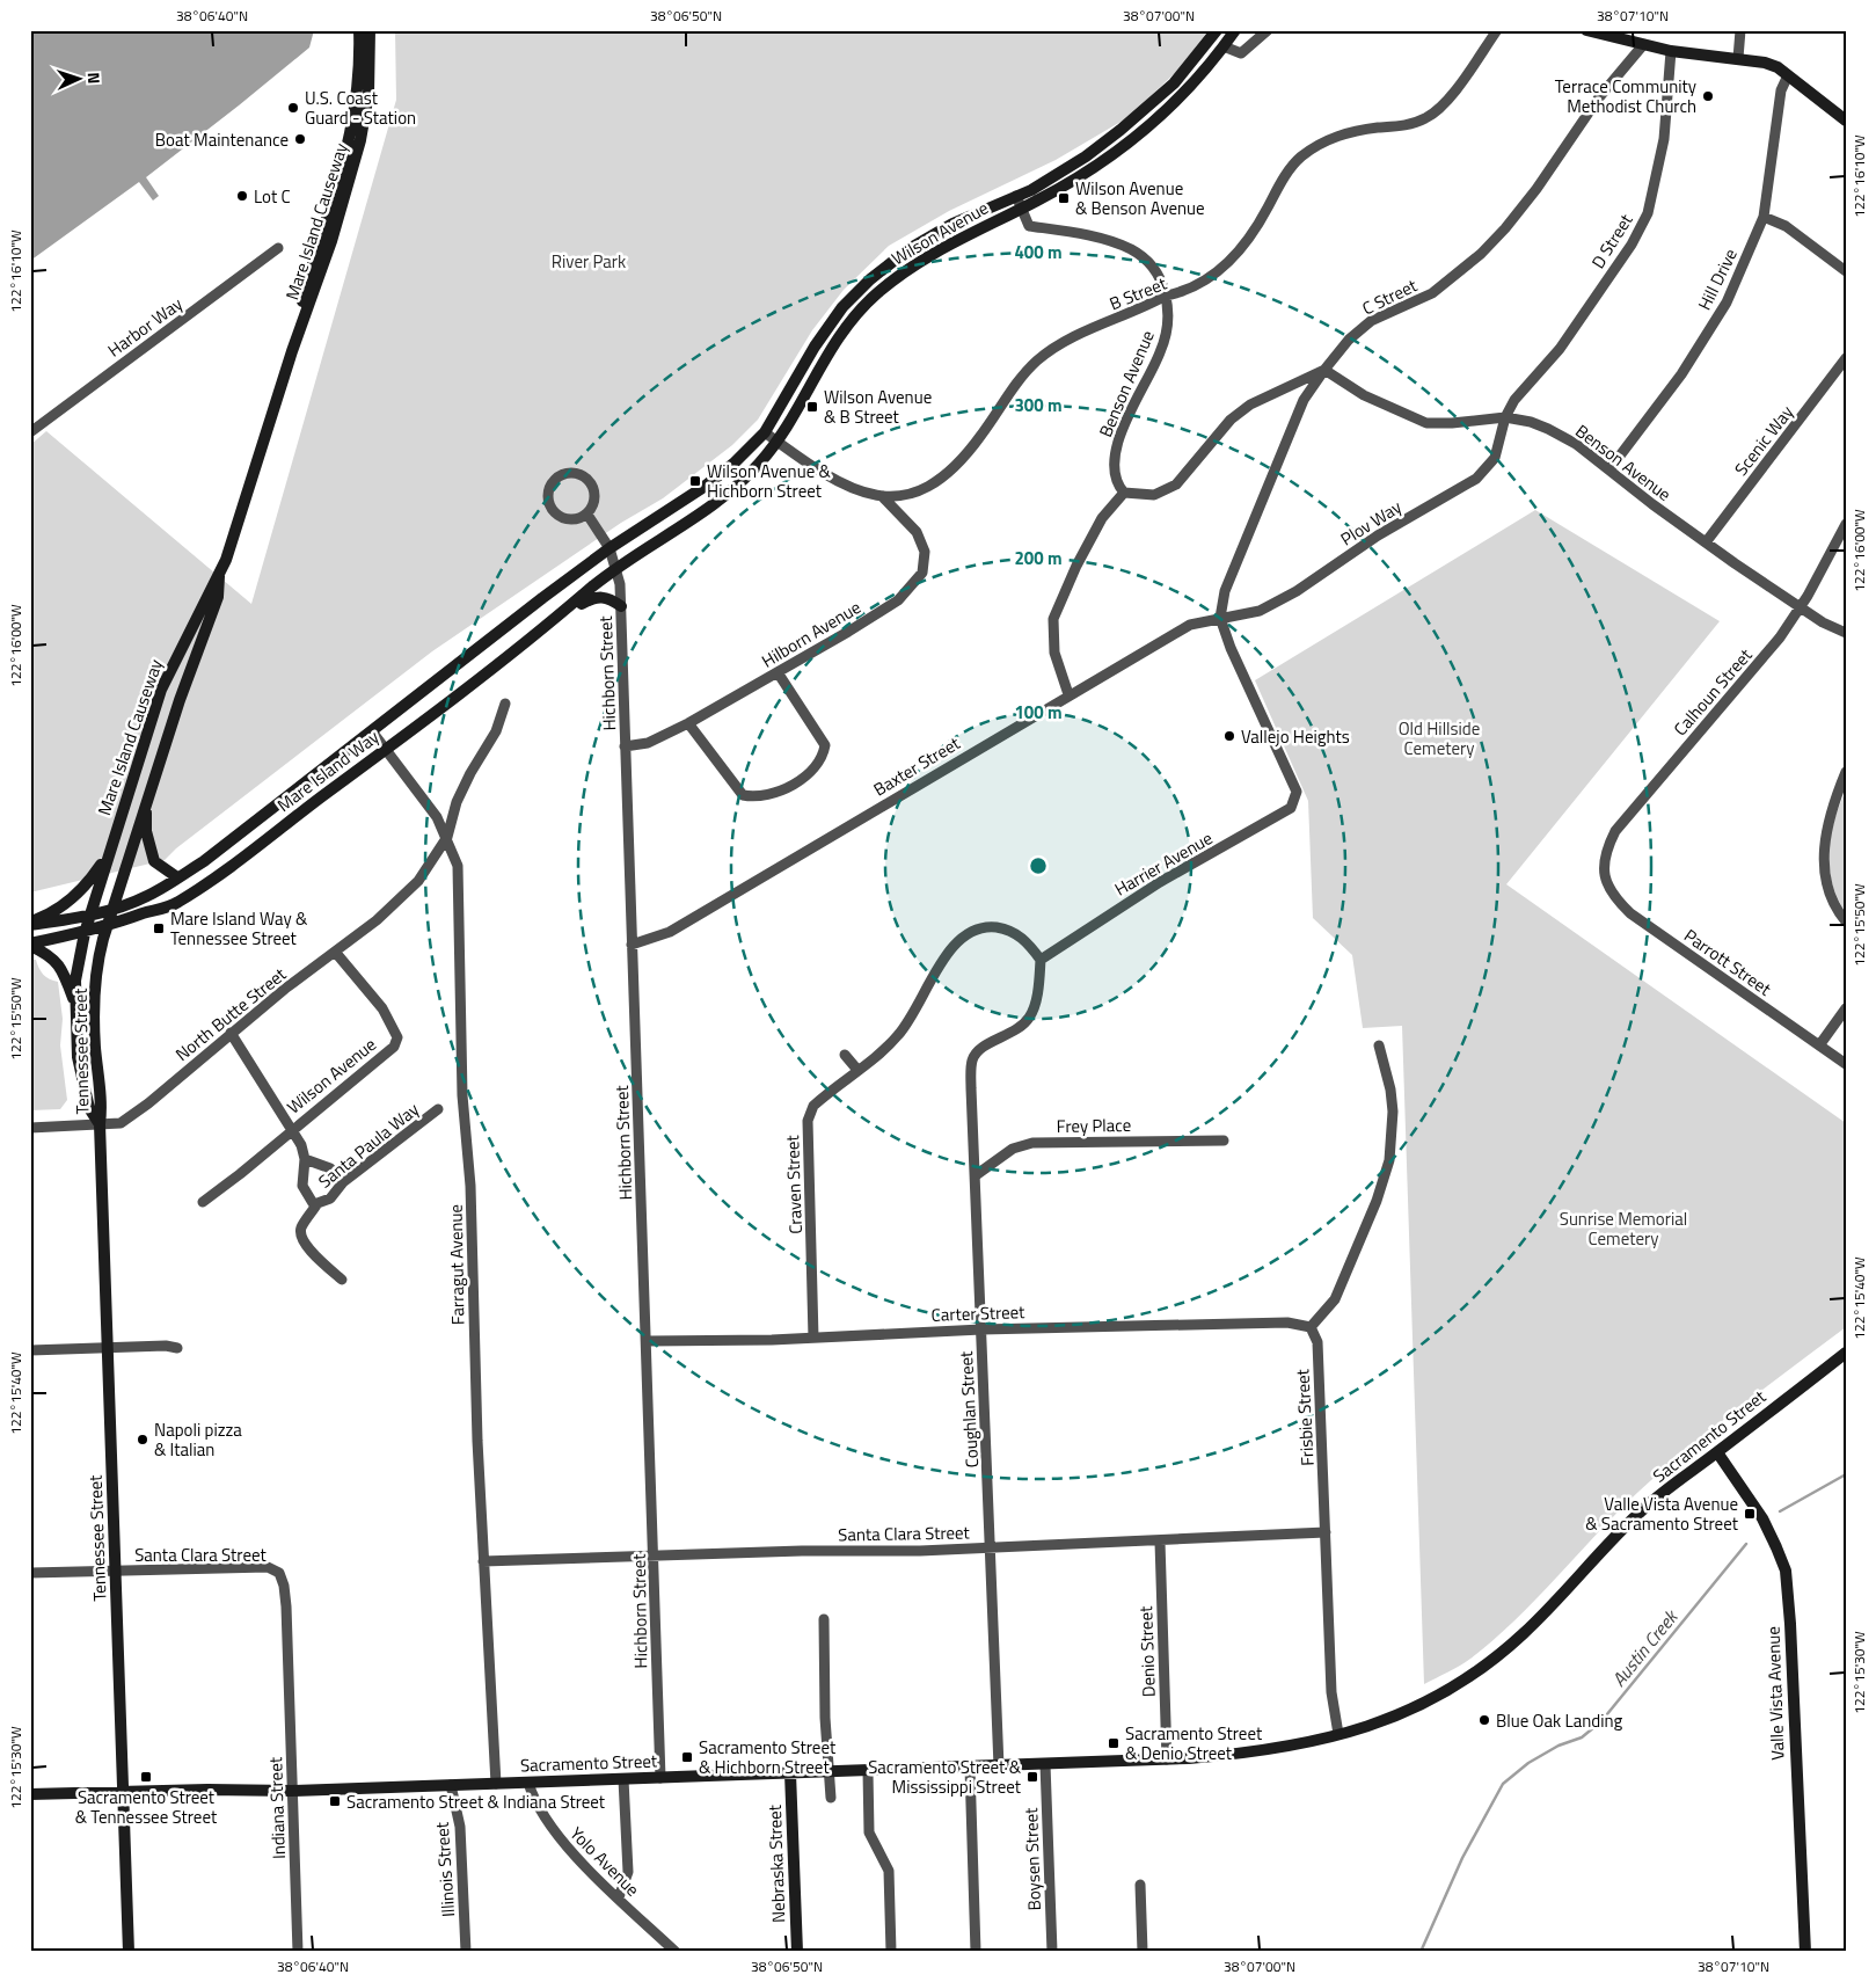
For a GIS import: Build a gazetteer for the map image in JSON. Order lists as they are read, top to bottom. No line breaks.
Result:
{"streets":{"main road":["Mare Island Causeway","Wilson Avenue","Mare Island Way","Tennessee Street","Sacramento Street","Valle Vista Avenue","Nebraska Street"],"street":["D Street","Hill Drive","B Street","C Street","Harbor Way","Benson Avenue","Scenic Way","Plov Way","Hilborn Avenue","Hichborn Street","Calhoun Street","Baxter Street","Harrier Avenue","Parrott Street","North Butte Street","Frey Place","Santa Paula Way","Craven Street","Farragut Avenue","Carter Street","Coughlan Street","Frisbie Street","Santa Clara Street","Denio Street","Indiana Street","Boysen Street","Yolo Avenue","Illinois Street"]},"crossings":[["Mare Island Causeway","Mare Island Way"],["Mare Island Causeway","Tennessee Street"],["Wilson Avenue","B Street"],["Wilson Avenue","Benson Avenue"],["Wilson Avenue","Hichborn Street"],["Wilson Avenue","Mare Island Way"],["Wilson Avenue","North Butte Street"],["D Street","Benson Avenue"],["D Street","Plov Way"],["Hill Drive","Benson Avenue"],["B Street","Benson Avenue"],["B Street","Hilborn Avenue"],["C Street","Benson Avenue"],["C Street","Plov Way"],["C Street","Baxter Street"],["C Street","Harrier Avenue"],["Benson Avenue","Scenic Way"],["Benson Avenue","Plov Way"],["Benson Avenue","Calhoun Street"],["Plov Way","Baxter Street"],["Plov Way","Harrier Avenue"],["Hilborn Avenue","Hichborn Street"],["Hichborn Street","Baxter Street"],["Hichborn Street","Mare Island Way"],["Hichborn Street","Carter Street"],["Hichborn Street","Sacramento Street"],["Hichborn Street","Santa Clara Street"],["Calhoun Street","Parrott Street"],["Baxter Street","Harrier Avenue"],["Mare Island Way","Tennessee Street"],["Mare Island Way","Farragut Avenue"],["Harrier Avenue","Craven Street"],["Harrier Avenue","Coughlan Street"],["North Butte Street","Tennessee Street"],["Tennessee Street","Sacramento Street"],["Tennessee Street","Santa Clara Street"],["Frey Place","Coughlan Street"],["Craven Street","Carter Street"],["Craven Street","Coughlan Street"],["Farragut Avenue","Sacramento Street"],["Farragut Avenue","Santa Clara Street"],["Carter Street","Coughlan Street"],["Carter Street","Frisbie Street"],["Coughlan Street","Sacramento Street"],["Coughlan Street","Santa Clara Street"],["Frisbie Street","Sacramento Street"],["Frisbie Street","Santa Clara Street"],["Sacramento Street","Denio Street"],["Sacramento Street","Valle Vista Avenue"],["Sacramento Street","Indiana Street"],["Sacramento Street","Boysen Street"],["Sacramento Street","Yolo Avenue"],["Sacramento Street","Nebraska Street"],["Sacramento Street","Illinois Street"],["Santa Clara Street","Denio Street"],["Santa Clara Street","Indiana Street"]],"water":["Austin Creek"],"parks":["River Park","Old Hillside Cemetery","Sunrise Memorial Cemetery"],"places":{"other":["Terrace Community Methodist Church","U.S. Coast Guard - Station","Boat Maintenance","Lot C","Vallejo Heights","Napoli pizza & Italian","Blue Oak Landing"],"transit":["Wilson Avenue & Benson Avenue","Wilson Avenue & B Street","Wilson Avenue & Hichborn Street","Mare Island Way & Tennessee Street","Valle Vista Avenue & Sacramento Street","Sacramento Street & Denio Street","Sacramento Street & Hichborn Street","Sacramento Street & Tennessee Street","Sacramento Street & Mississippi Street","Sacramento Street & Indiana Street"]},"north":"right","coordinates":["38°06'40\"N","38°06'50\"N","38°07'00\"N","38°07'10\"N","122°16'10\"W","122°16'00\"W","122°15'50\"W","122°15'40\"W","122°15'30\"W"],"rings":["400 m","300 m","200 m","100 m"]}
